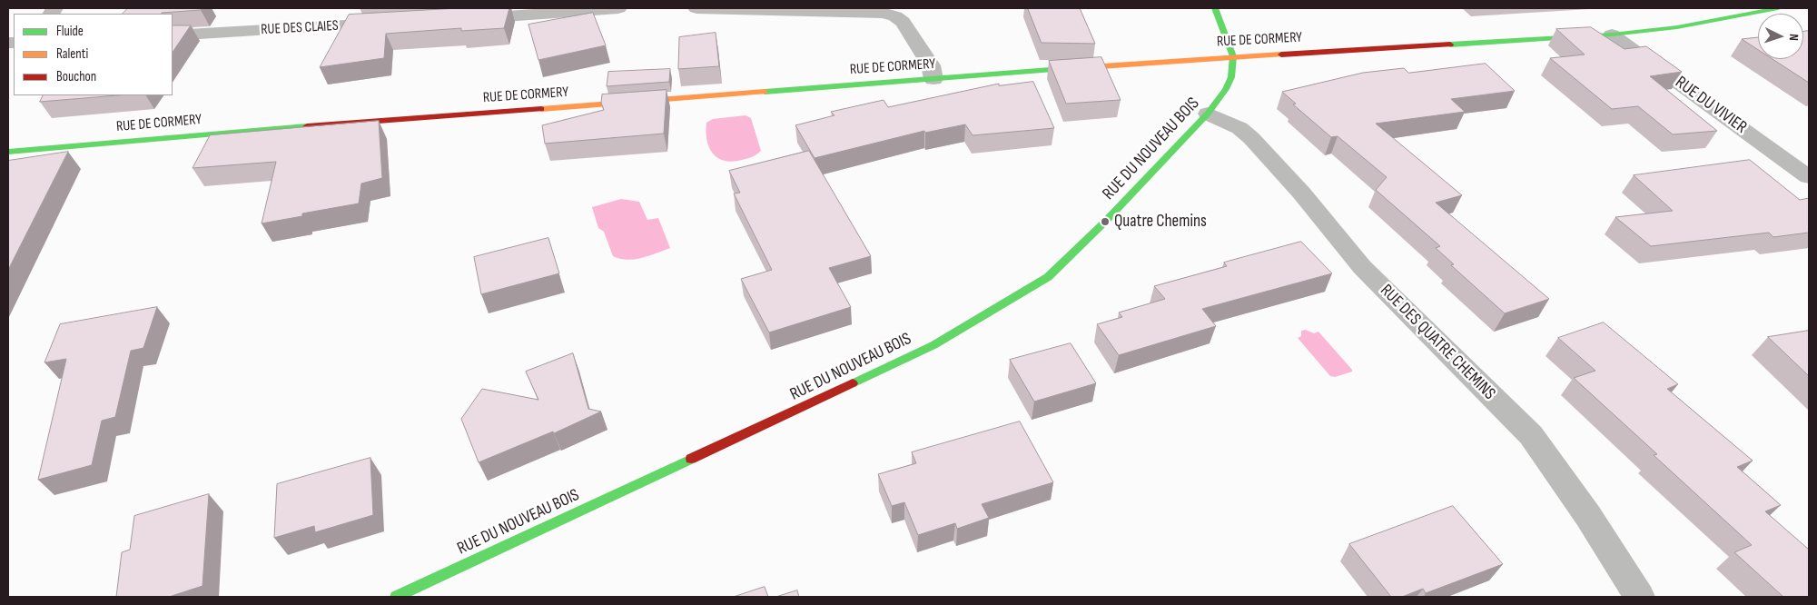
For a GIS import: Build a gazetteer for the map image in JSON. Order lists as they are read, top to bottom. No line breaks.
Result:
{"streets":{"main road":["RUE DE CORMERY","RUE DU NOUVEAU BOIS"],"street":["RUE DES CLAIES","RUE DU VIVIER","RUE DES QUATRE CHEMINS"]},"crossings":[["RUE DE CORMERY","RUE DU VIVIER"],["RUE DE CORMERY","RUE DU NOUVEAU BOIS"],["RUE DU NOUVEAU BOIS","RUE DES QUATRE CHEMINS"]],"places":["Quatre Chemins"],"legend":["Fluide","Ralenti","Bouchon"],"north":"right"}
